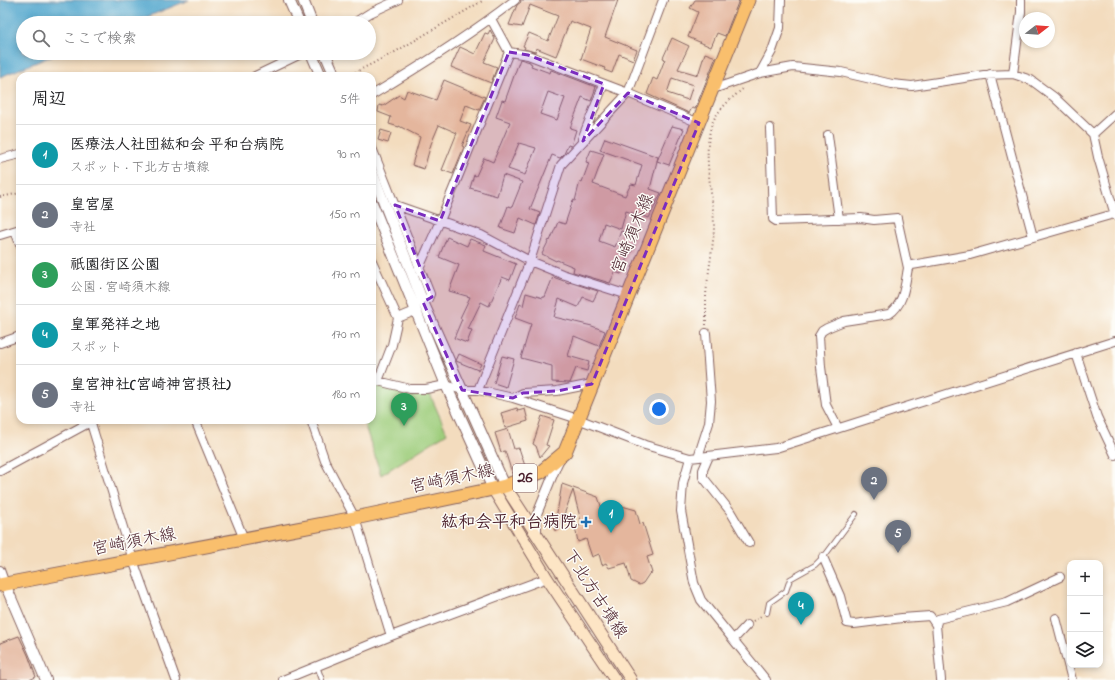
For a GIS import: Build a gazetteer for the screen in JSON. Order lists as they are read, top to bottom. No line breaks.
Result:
{"streets":{"main road":["宮崎須木線","26","下北方古墳線"]},"crossings":[["宮崎須木線","下北方古墳線"]],"places":{"health":["紘和会平和台病院"]},"north":"right","page":{"search":"ここで検索","heading":["周辺","5件"],"list":[{"mark":"1","name":"医療法人社団紘和会 平和台病院","note":"スポット · 下北方古墳線","value":"90 m"},{"mark":"2","name":"皇宮屋","note":"寺社","value":"150 m"},{"mark":"3","name":"祇園街区公園","note":"公園 · 宮崎須木線","value":"170 m"},{"mark":"4","name":"皇軍発祥之地","note":"スポット","value":"170 m"},{"mark":"5","name":"皇宮神社(宮崎神宮摂社)","note":"寺社","value":"180 m"}],"pins":["3","2","1","5","4"],"map_buttons":["+","−"]}}
